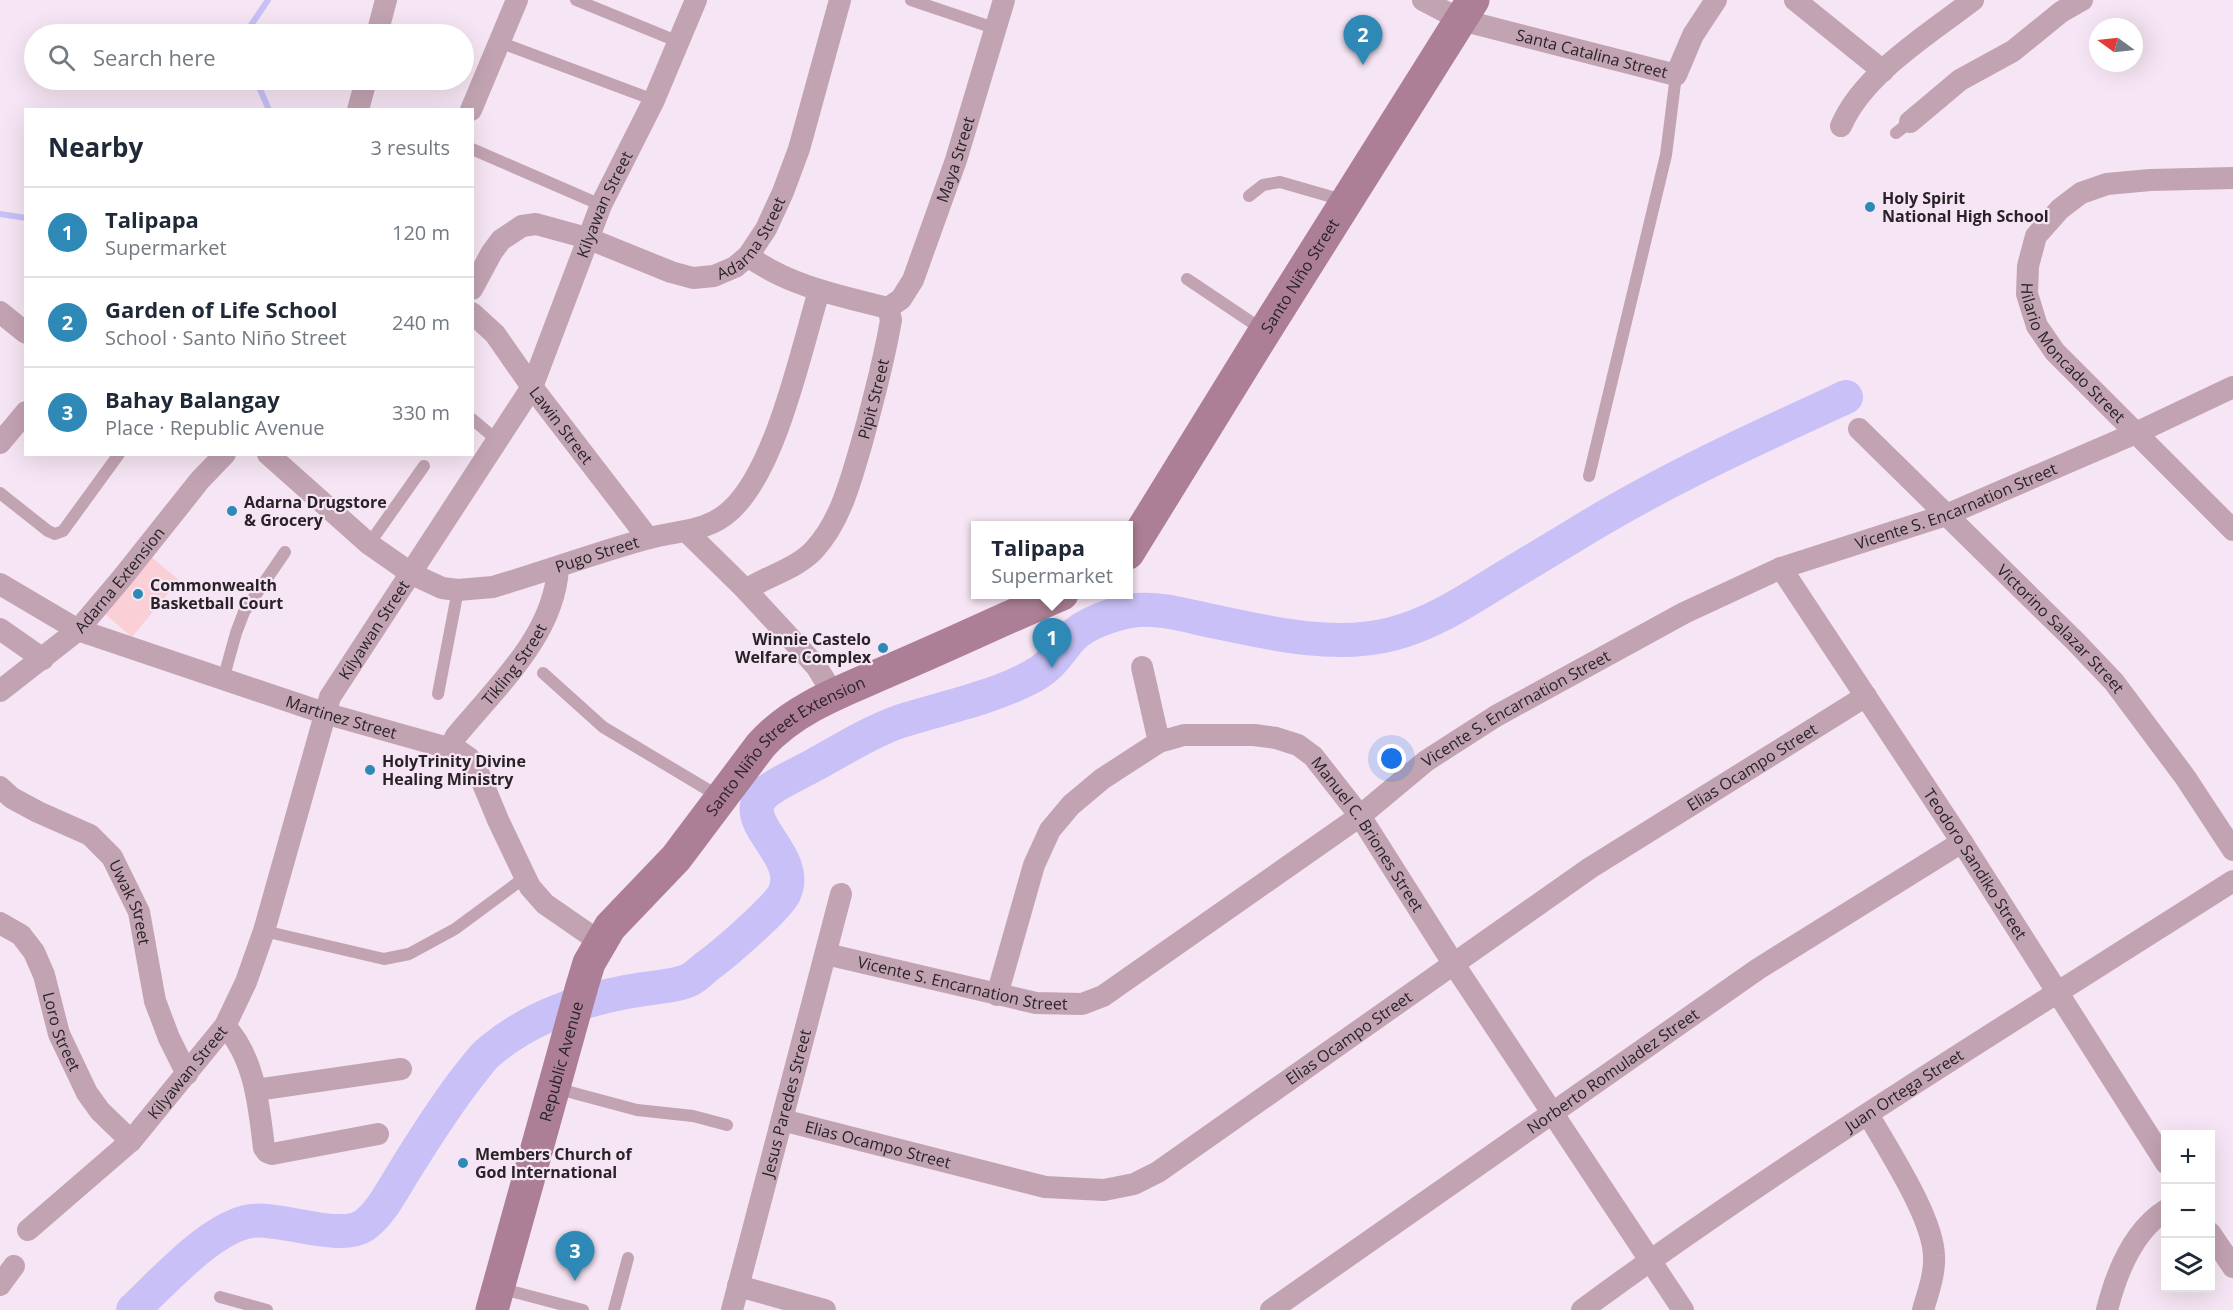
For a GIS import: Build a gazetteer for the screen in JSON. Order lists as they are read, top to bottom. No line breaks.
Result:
{"streets":{"main road":["Santo Niño Street","Santo Niño Street Extension","Republic Avenue"],"street":["Santa Catalina Street","Maya Street","Kilyawan Street","Adarna Street","Hilario Moncado Street","Pipit Street","Lawin Street","Vicente S. Encarnation Street","Pugo Street","Adarna Extension","Victorino Salazar Street","Tikling Street","Martinez Street","Elias Ocampo Street","Manuel C. Briones Street","Teodoro Sandiko Street","Uwak Street","Loro Street","Norberto Romuladez Street","Juan Ortega Street","Jesus Paredes Street"]},"crossings":[["Santa Catalina Street","Santo Niño Street"],["Maya Street","Pipit Street"],["Kilyawan Street","Adarna Street"],["Kilyawan Street","Lawin Street"],["Kilyawan Street","Pugo Street"],["Kilyawan Street","Martinez Street"],["Kilyawan Street","Uwak Street"],["Kilyawan Street","Loro Street"],["Hilario Moncado Street","Vicente S. Encarnation Street"],["Lawin Street","Pugo Street"],["Vicente S. Encarnation Street","Victorino Salazar Street"],["Vicente S. Encarnation Street","Manuel C. Briones Street"],["Vicente S. Encarnation Street","Teodoro Sandiko Street"],["Vicente S. Encarnation Street","Jesus Paredes Street"],["Pugo Street","Tikling Street"],["Adarna Extension","Martinez Street"],["Tikling Street","Martinez Street"],["Martinez Street","Santo Niño Street Extension"],["Santo Niño Street Extension","Republic Avenue"],["Elias Ocampo Street","Manuel C. Briones Street"],["Elias Ocampo Street","Teodoro Sandiko Street"],["Elias Ocampo Street","Jesus Paredes Street"],["Manuel C. Briones Street","Norberto Romuladez Street"],["Manuel C. Briones Street","Juan Ortega Street"],["Teodoro Sandiko Street","Norberto Romuladez Street"],["Teodoro Sandiko Street","Juan Ortega Street"]],"places":["Holy Spirit National High School","Adarna Drugstore & Grocery","Commonwealth Basketball Court","Winnie Castelo Welfare Complex","HolyTrinity Divine Healing Ministry","Members Church of God International"],"north":"left","page":{"pins":["2","1","3"],"search":"Search here","heading":["Nearby","3 results"],"list":[{"mark":"1","name":"Talipapa","note":"Supermarket","value":"120 m"},{"mark":"2","name":"Garden of Life School","note":"School · Santo Niño Street","value":"240 m"},{"mark":"3","name":"Bahay Balangay","note":"Place · Republic Avenue","value":"330 m"}],"popup":["Talipapa","Supermarket"],"map_buttons":["+","−"]}}
